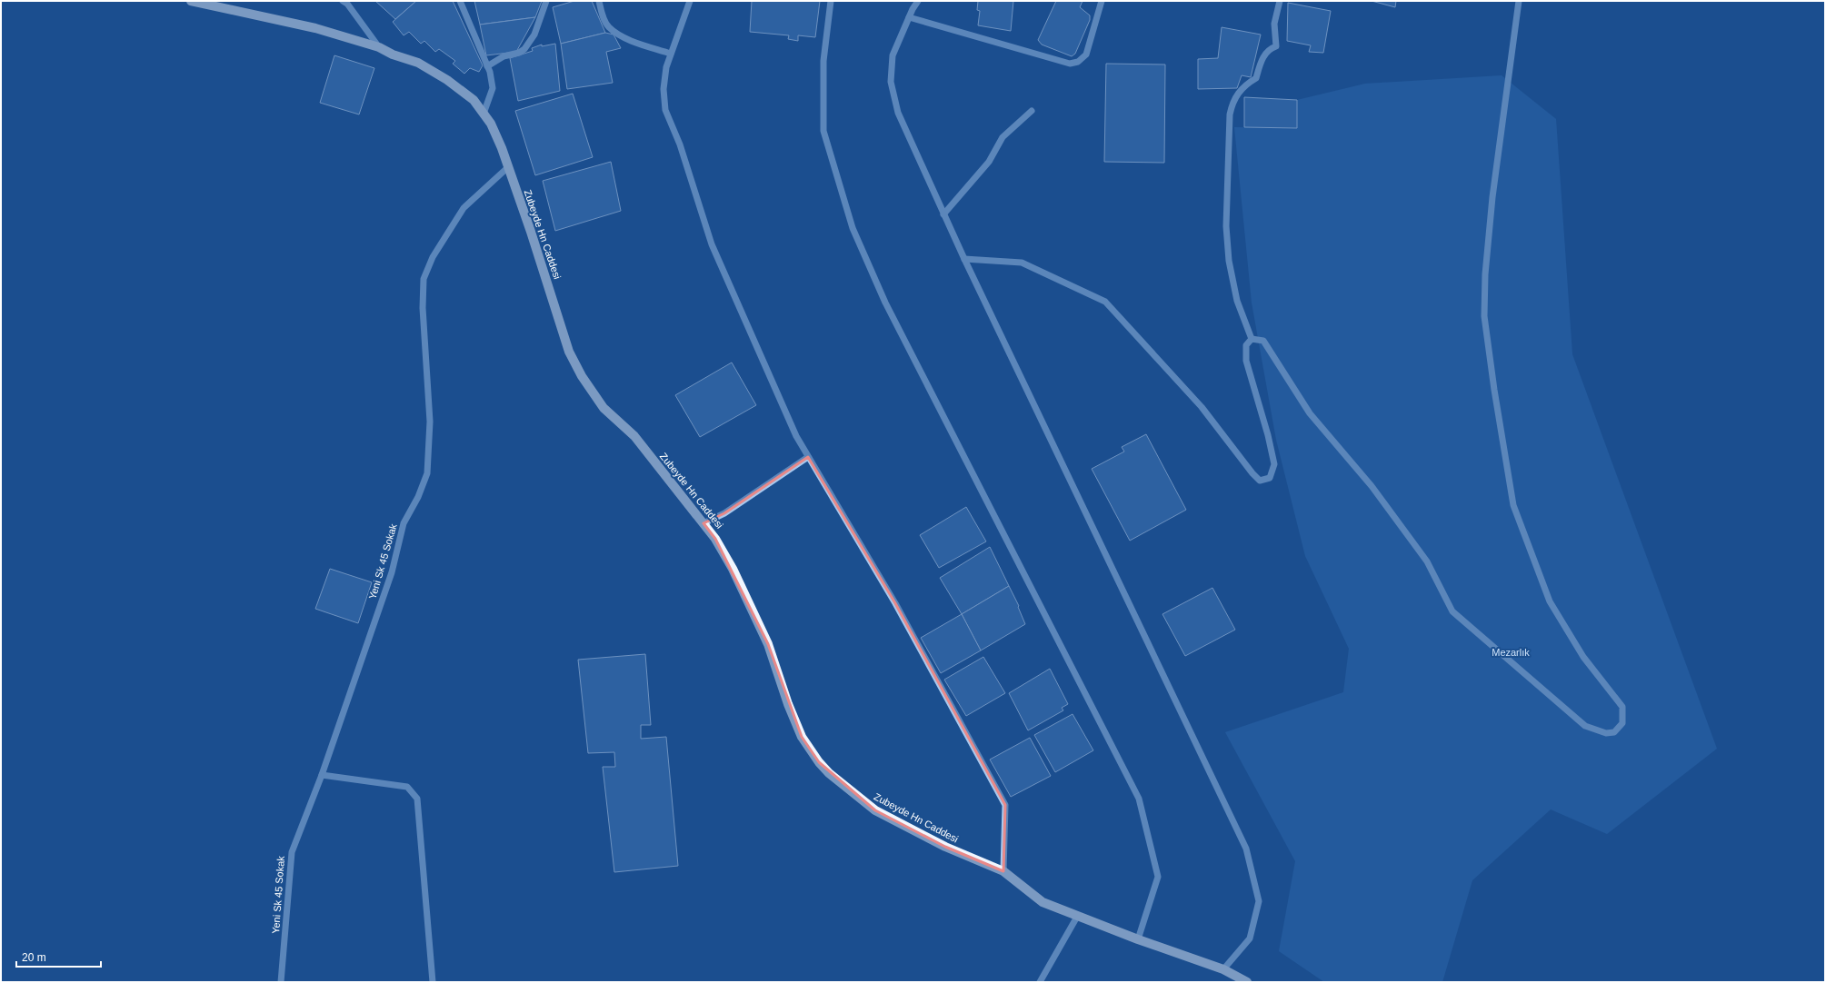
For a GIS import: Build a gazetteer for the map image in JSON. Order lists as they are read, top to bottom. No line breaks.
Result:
{"streets":{"main road":["Zubeyde Hn Caddesi"],"street":["Yeni Sk 45 Sokak"]},"crossings":[["Zubeyde Hn Caddesi","Yeni Sk 45 Sokak"]],"parks":["Mezarlık"],"scale_bar":"20 m"}
